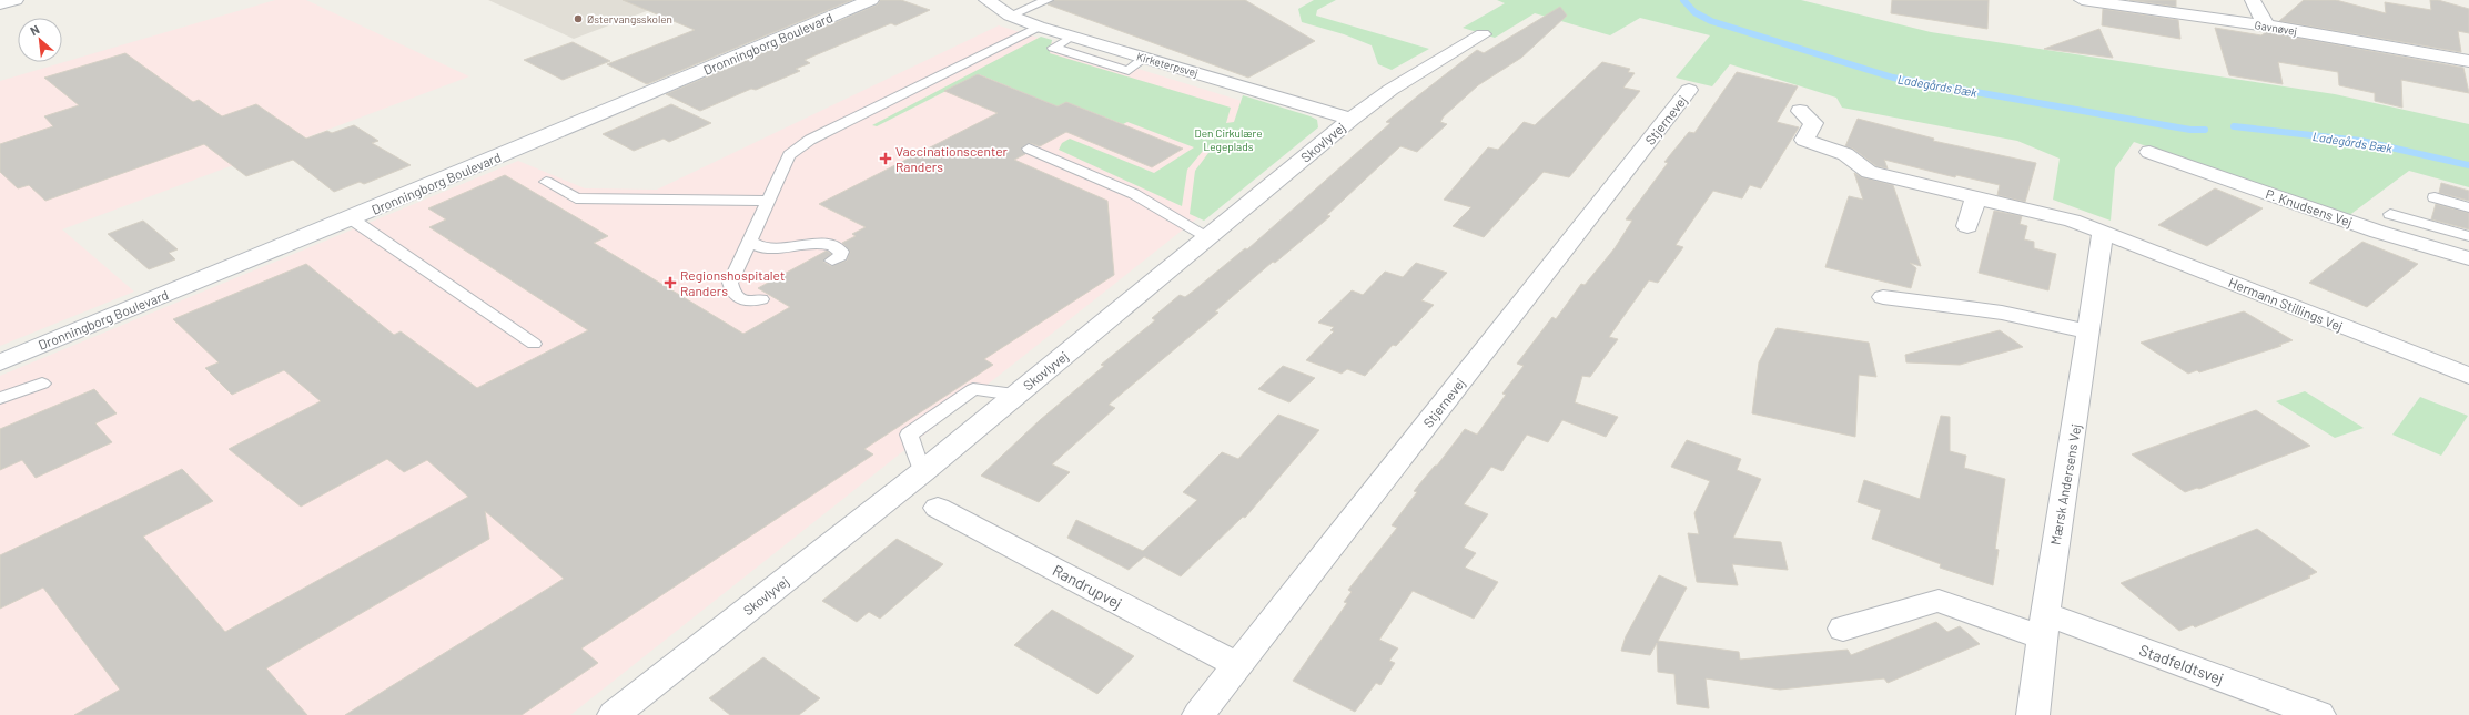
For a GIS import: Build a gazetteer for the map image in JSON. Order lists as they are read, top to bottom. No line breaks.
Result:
{"streets":{"street":["Gavnøvej","Dronningborg Boulevard","Kirketerpsvej","Stjernevej","Skovlyvej","P. Knudsens Vej","Hermann Stillings Vej","Mærsk Andersens Vej","Randrupvej","Stadfeldtsvej"]},"crossings":[["Kirketerpsvej","Skovlyvej"],["Stjernevej","Randrupvej"],["Hermann Stillings Vej","Mærsk Andersens Vej"],["Mærsk Andersens Vej","Stadfeldtsvej"]],"water":["Ladegårds Bæk"],"parks":["Den Cirkulære Legeplads"],"places":{"other":["Østervangsskolen"],"health":["Vaccinationscenter Randers","Regionshospitalet Randers"]},"north":"top left"}
